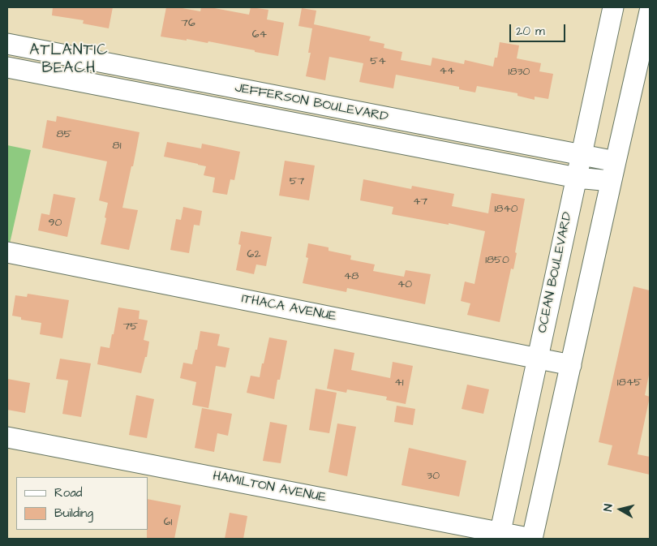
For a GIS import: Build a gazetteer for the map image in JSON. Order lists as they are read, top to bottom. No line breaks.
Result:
{"streets":{"street":["JEFFERSON BOULEVARD","OCEAN BOULEVARD","ITHACA AVENUE","HAMILTON AVENUE"]},"crossings":[["JEFFERSON BOULEVARD","OCEAN BOULEVARD"],["OCEAN BOULEVARD","ITHACA AVENUE"],["OCEAN BOULEVARD","HAMILTON AVENUE"]],"districts":["ATLANTIC BEACH"],"house_numbers":["76","64","54","44","1830","85","81","57","47","1840","90","62","1850","48","40","75","41","1845","30","61"],"legend":["Road","Building"],"scale_bar":"20 m","north":"left"}
